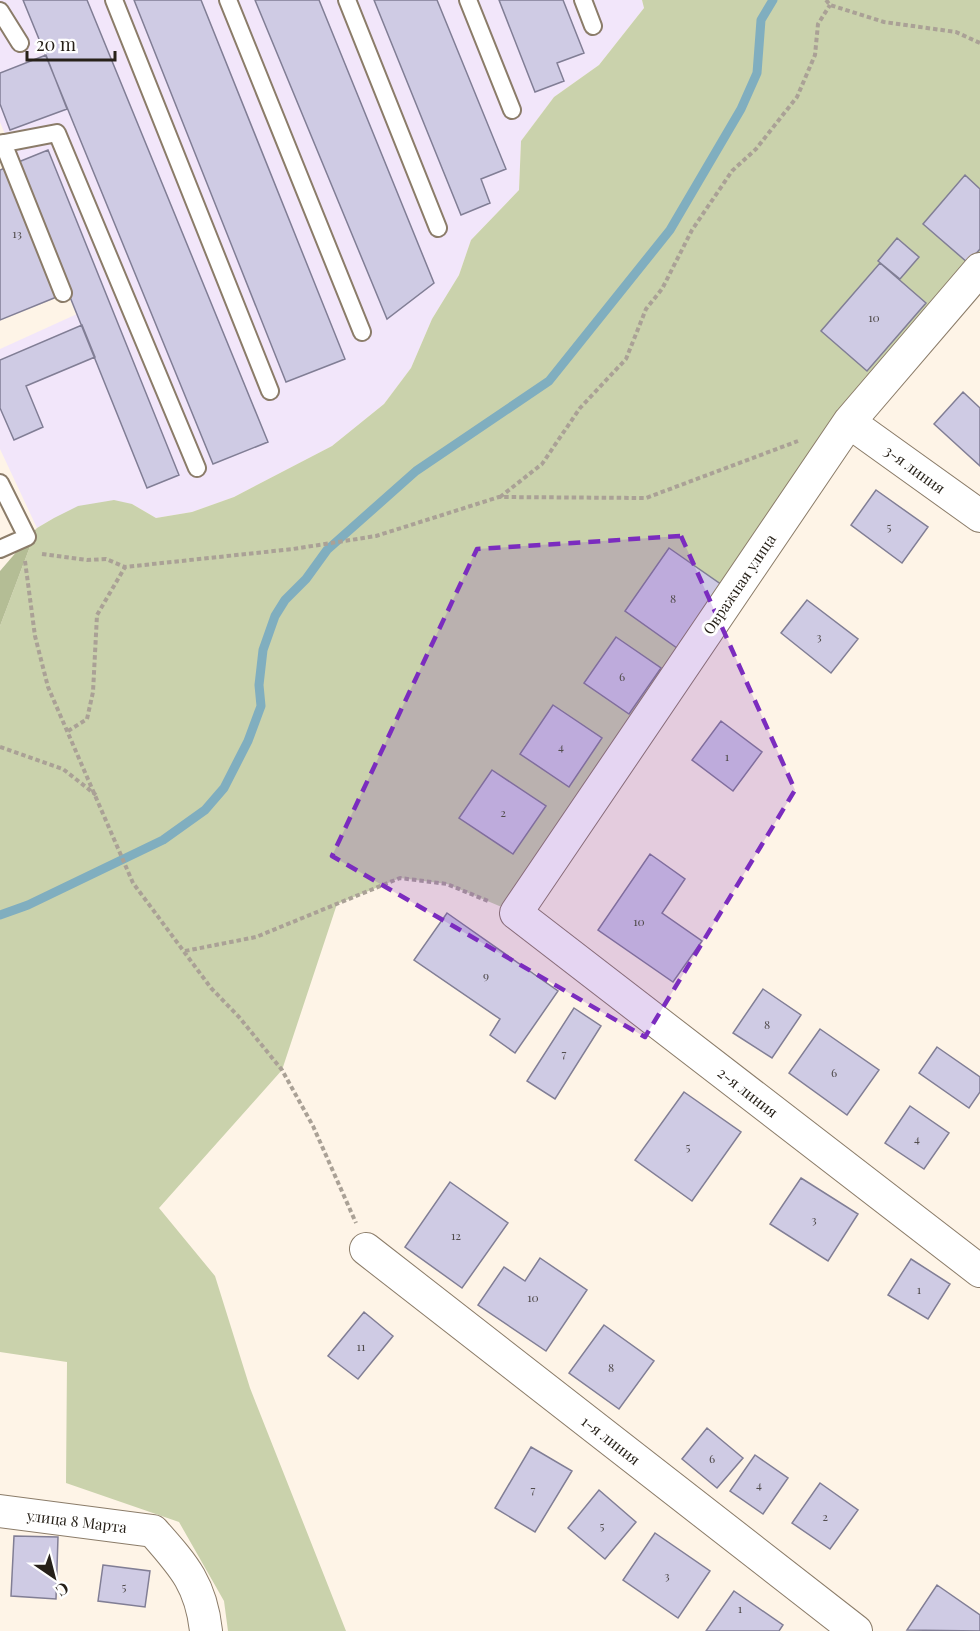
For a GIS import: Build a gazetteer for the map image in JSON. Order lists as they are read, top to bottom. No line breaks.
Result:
{"streets":{"street":["3-я линия","Овражная улица","2-я линия","1-я линия","улица 8 Марта"]},"crossings":[["3-я линия","Овражная улица"],["Овражная улица","2-я линия"]],"house_numbers":["13","10","5","8","3","6","4","1","2","10","9","8","7","6","4","5","3","12","1","10","11","8","6","4","7","2","5","3","5","1"],"scale_bar":"20 m","north":"bottom right"}
